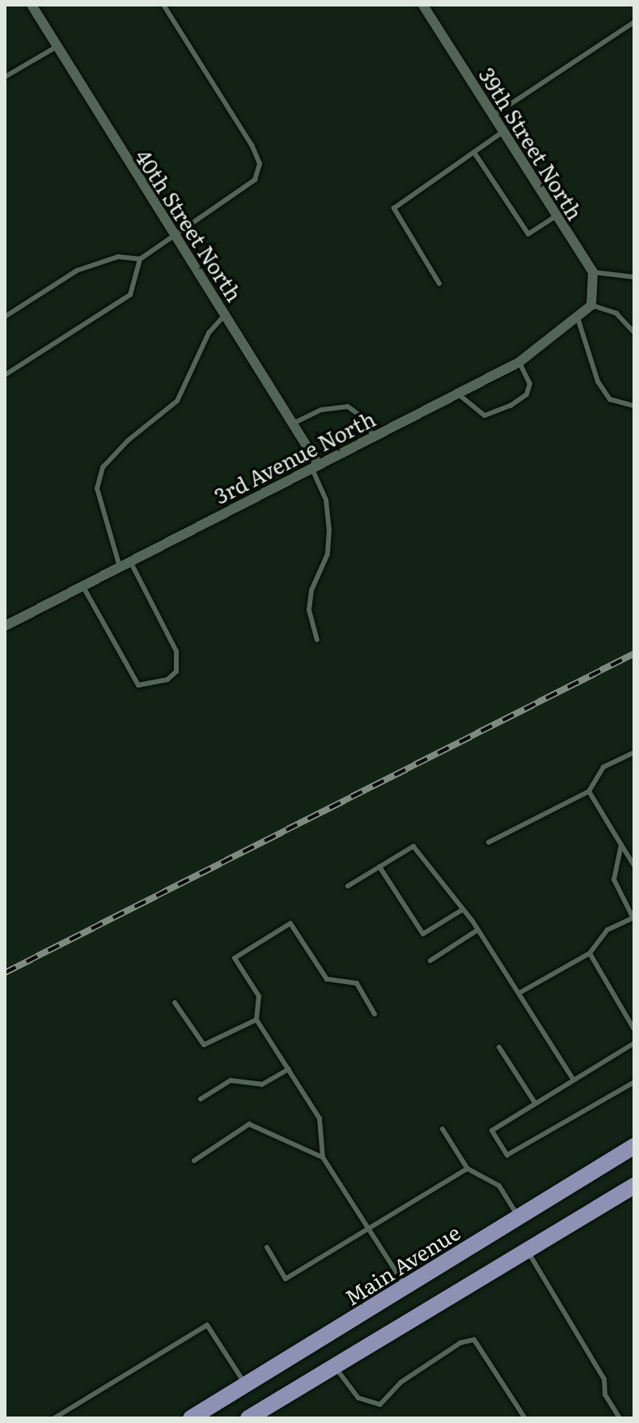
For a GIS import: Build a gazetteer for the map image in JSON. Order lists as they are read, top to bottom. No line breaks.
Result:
{"streets":{"main road":["Main Avenue"],"street":["39th Street North","40th Street North","3rd Avenue North"]},"crossings":[["40th Street North","3rd Avenue North"]]}
